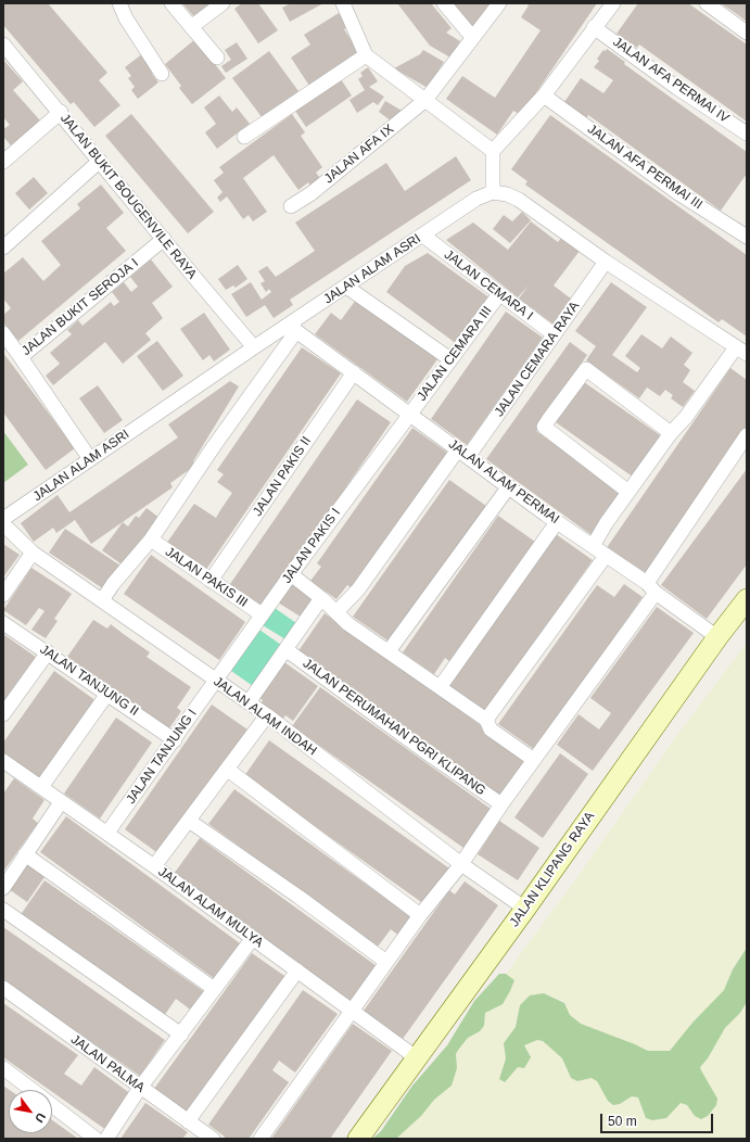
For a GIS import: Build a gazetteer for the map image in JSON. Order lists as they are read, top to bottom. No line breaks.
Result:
{"streets":{"main road":["JALAN KLIPANG RAYA"],"street":["JALAN AFA PERMAI IV","JALAN AFA IX","JALAN AFA PERMAI III","JALAN BUKIT BOUGENVILE RAYA","JALAN ALAM ASRI","JALAN CEMARA I","JALAN BUKIT SEROJA I","JALAN CEMARA III","JALAN CEMARA RAYA","JALAN PAKIS II","JALAN ALAM PERMAI","JALAN PAKIS I","JALAN PAKIS III","JALAN TANJUNG II","JALAN ALAM INDAH","JALAN PERUMAHAN PGRI KLIPANG","JALAN TANJUNG I","JALAN ALAM MULYA","JALAN PALMA"]},"crossings":[["JALAN BUKIT BOUGENVILE RAYA","JALAN ALAM ASRI"],["JALAN BUKIT BOUGENVILE RAYA","JALAN BUKIT SEROJA I"],["JALAN ALAM ASRI","JALAN CEMARA I"],["JALAN ALAM ASRI","JALAN ALAM PERMAI"],["JALAN CEMARA I","JALAN CEMARA III"],["JALAN CEMARA I","JALAN CEMARA RAYA"],["JALAN CEMARA III","JALAN ALAM PERMAI"],["JALAN CEMARA III","JALAN PAKIS I"],["JALAN CEMARA RAYA","JALAN ALAM PERMAI"],["JALAN PAKIS II","JALAN ALAM PERMAI"],["JALAN PAKIS II","JALAN PAKIS III"],["JALAN ALAM PERMAI","JALAN PAKIS I"],["JALAN ALAM PERMAI","JALAN KLIPANG RAYA"],["JALAN PAKIS I","JALAN PAKIS III"],["JALAN PAKIS I","JALAN ALAM INDAH"],["JALAN PAKIS I","JALAN TANJUNG I"],["JALAN TANJUNG II","JALAN TANJUNG I"],["JALAN ALAM INDAH","JALAN TANJUNG I"],["JALAN ALAM INDAH","JALAN KLIPANG RAYA"],["JALAN TANJUNG I","JALAN ALAM MULYA"],["JALAN KLIPANG RAYA","JALAN ALAM MULYA"]],"scale_bar":"50 m","north":"bottom right"}
